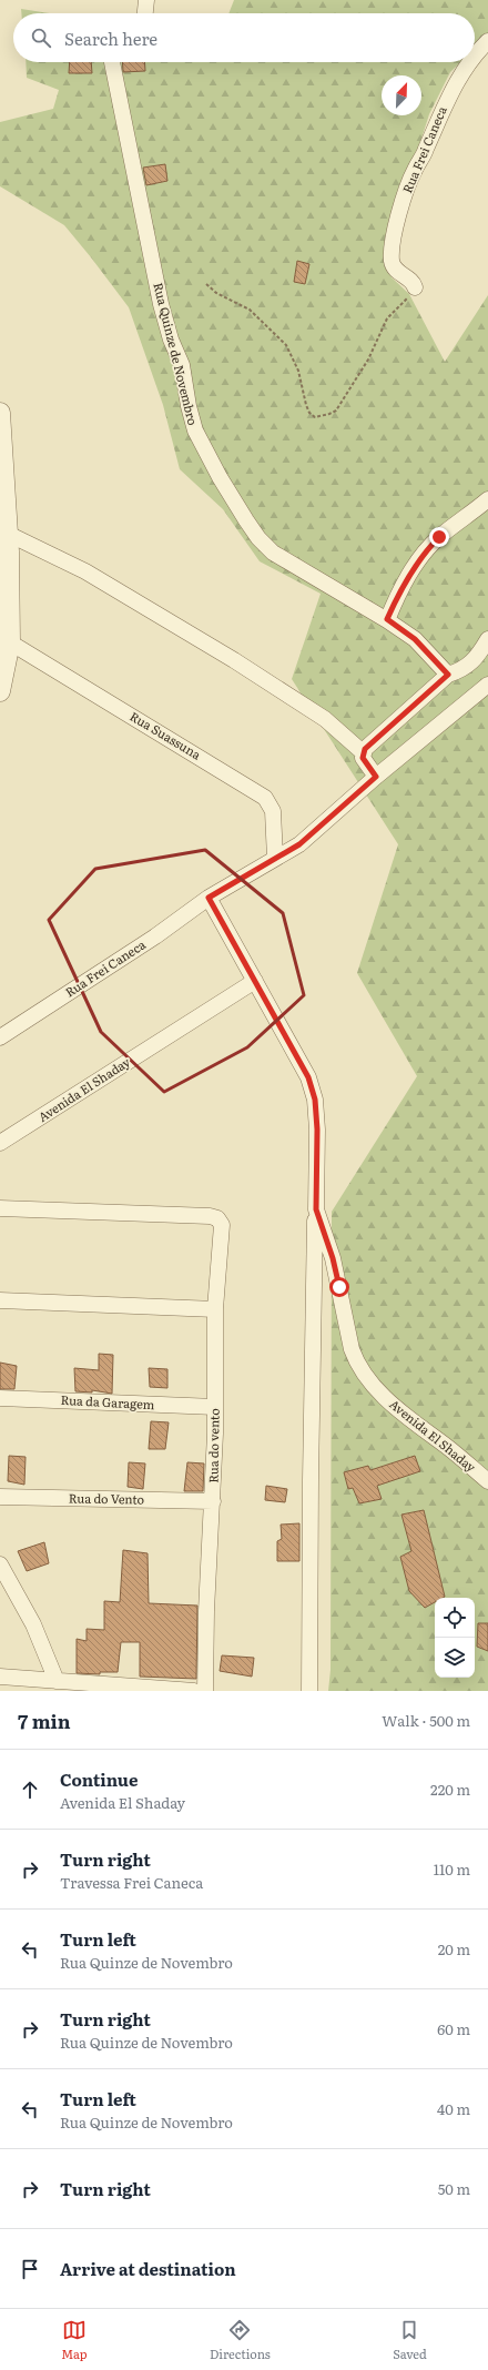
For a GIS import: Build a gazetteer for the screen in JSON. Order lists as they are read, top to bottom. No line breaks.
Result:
{"streets":{"street":["Rua Frei Caneca","Rua Quinze de Novembro","Rua Suassuna","Avenida El Shaday","Rua da Garagem","Rua do vento","Rua do Vento"]},"crossings":[["Rua Frei Caneca","Rua Suassuna"],["Rua Frei Caneca","Avenida El Shaday"],["Rua da Garagem","Rua do vento"],["Rua do vento","Rua do Vento"]],"north":"top right","page":{"search":"Search here","heading":["7 min","Walk · 500 m"],"list":[["Continue","Avenida El Shaday","220 m"],["Turn right","Travessa Frei Caneca","110 m"],["Turn left","Rua Quinze de Novembro","20 m"],["Turn right","Rua Quinze de Novembro","60 m"],["Turn left","Rua Quinze de Novembro","40 m"],["Turn right","50 m"],"Arrive at destination"],"nav":["Map","Directions","Saved"]}}
